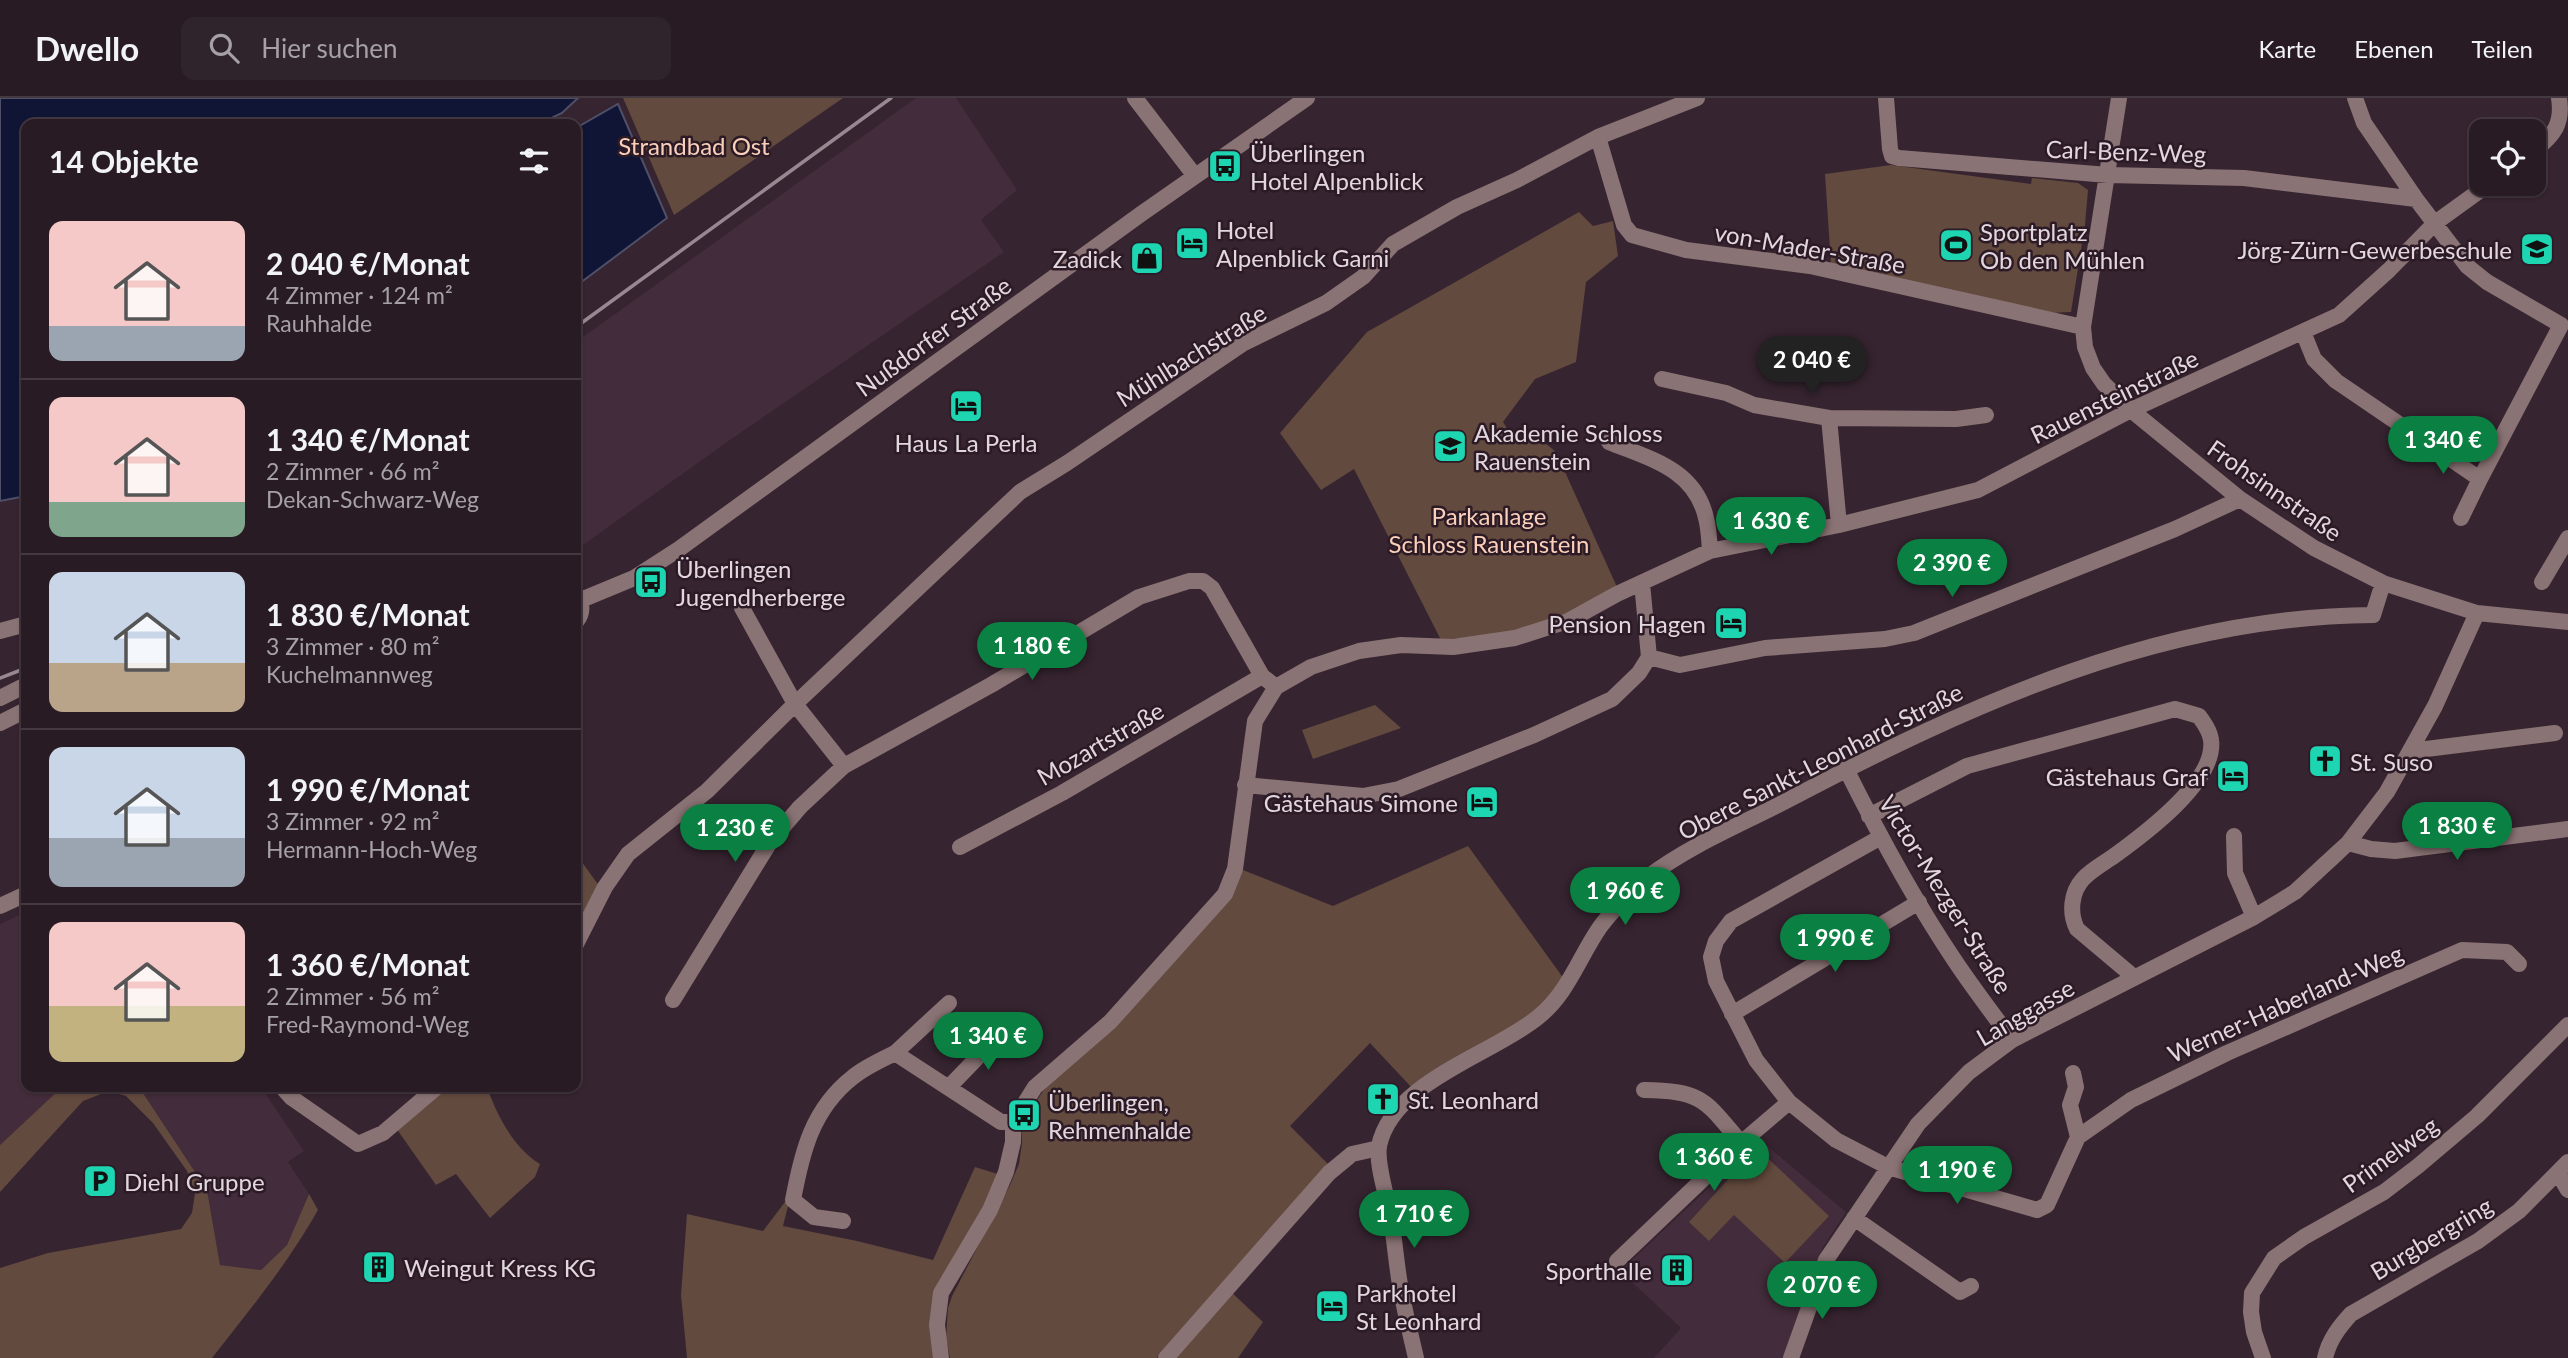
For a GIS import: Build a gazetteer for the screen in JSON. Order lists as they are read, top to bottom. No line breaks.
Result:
{"streets":{"street":["Carl-Benz-Weg","von-Mader-Straße","Nußdorfer Straße","Mühlbachstraße","Rauensteinstraße","Frohsinnstraße","Mozartstraße","Obere Sankt-Leonhard-Straße","Victor-Mezger-Straße","Werner-Haberland-Weg","Langgasse","Primelweg","Burgbergring"]},"crossings":[["von-Mader-Straße","Mühlbachstraße"],["von-Mader-Straße","Frohsinnstraße"],["Rauensteinstraße","Frohsinnstraße"],["Frohsinnstraße","Obere Sankt-Leonhard-Straße"],["Frohsinnstraße","Langgasse"],["Obere Sankt-Leonhard-Straße","Victor-Mezger-Straße"],["Victor-Mezger-Straße","Langgasse"],["Werner-Haberland-Weg","Langgasse"]],"parks":["Strandbad Ost","Parkanlage Schloss Rauenstein"],"places":{"bus stop":["Überlingen Hotel Alpenblick","Überlingen Jugendherberge","Überlingen, Rehmenhalde"],"hotel":["Hotel Alpenblick Garni","Haus La Perla","Pension Hagen","Gästehaus Graf","Gästehaus Simone","Parkhotel St Leonhard"],"sports":["Sportplatz Ob den Mühlen"],"school or university":["Jörg-Zürn-Gewerbeschule","Akademie Schloss Rauenstein"],"shop":["Zadick"],"church":["St. Suso","St. Leonhard"],"parking":["Diehl Gruppe"],"building":["Weingut Kress KG","Sporthalle"]},"page":{"header":"Dwello","search":"Hier suchen","nav":["Karte","Ebenen","Teilen"],"heading":"14 Objekte","list":[{"name":"2 040 €/Monat","note":"4 Zimmer · 124 m² · Rauhhalde"},{"name":"1 340 €/Monat","note":"2 Zimmer · 66 m² · Dekan-Schwarz-Weg"},{"name":"1 830 €/Monat","note":"3 Zimmer · 80 m² · Kuchelmannweg"},{"name":"1 990 €/Monat","note":"3 Zimmer · 92 m² · Hermann-Hoch-Weg"},{"name":"1 360 €/Monat","note":"2 Zimmer · 56 m² · Fred-Raymond-Weg"}],"price":["2 040 €","1 340 €","1 630 €","2 390 €","1 180 €","1 830 €","1 230 €","1 960 €","1 990 €","1 340 €","1 360 €","1 190 €","1 710 €","2 070 €"]}}
